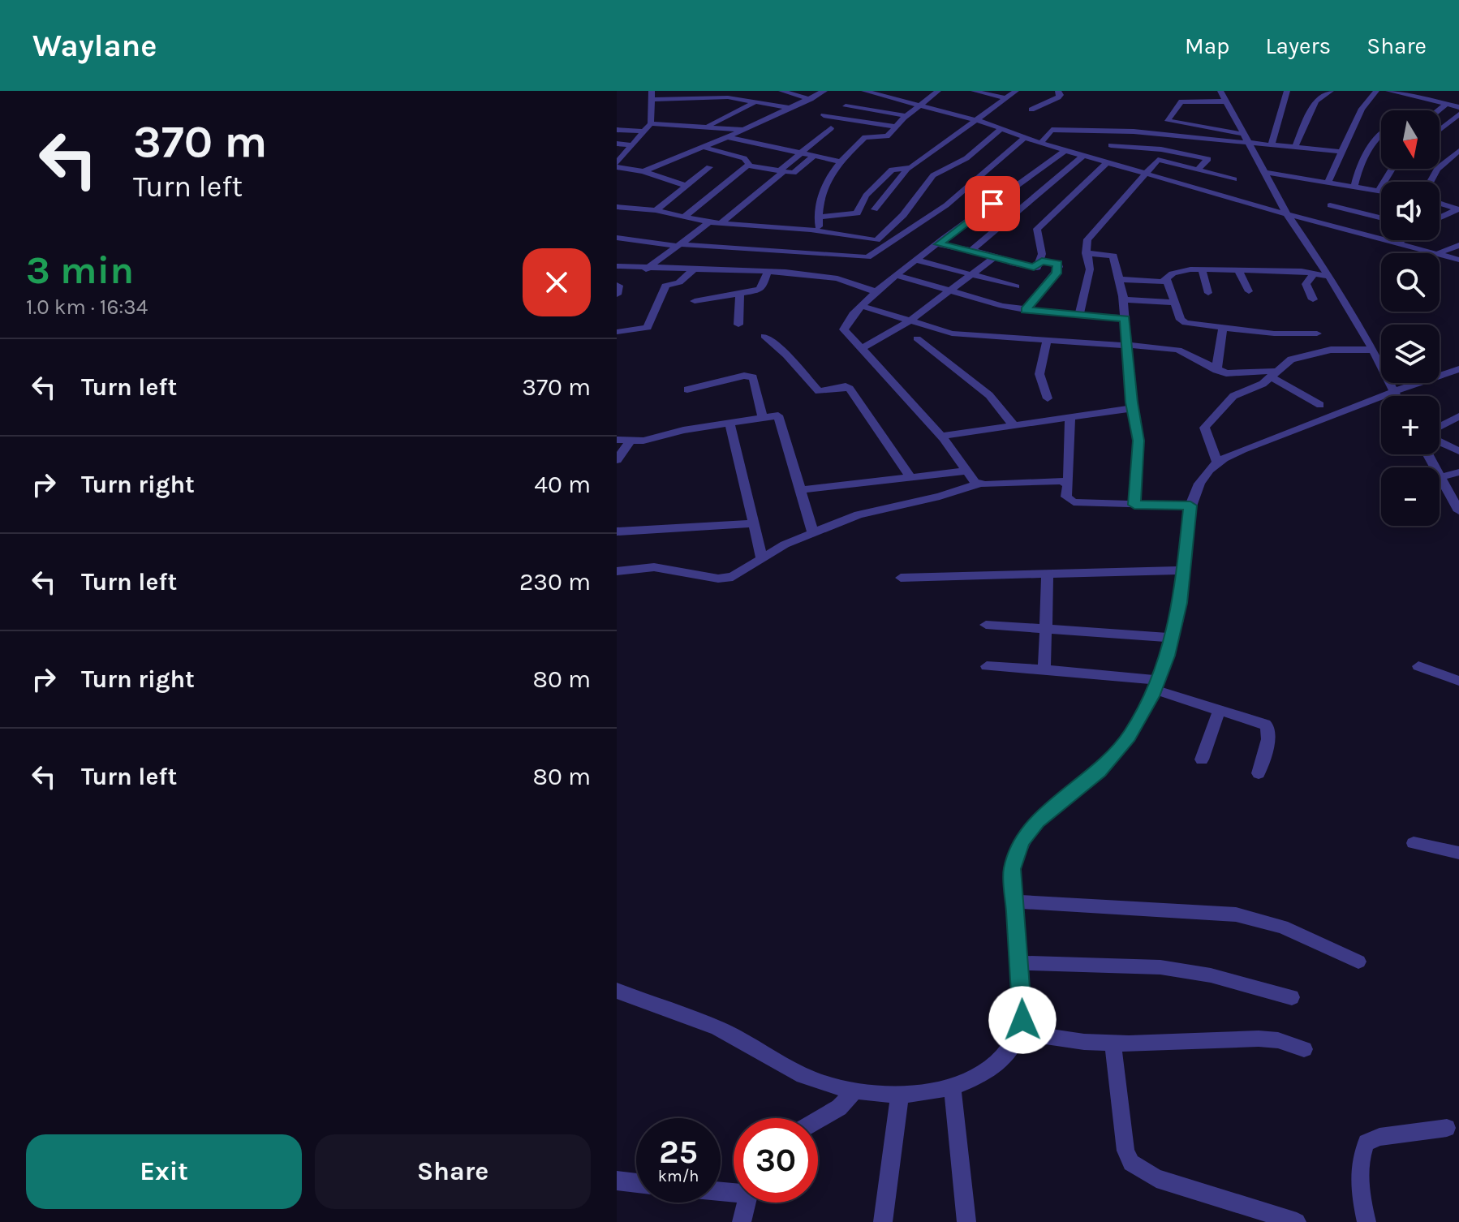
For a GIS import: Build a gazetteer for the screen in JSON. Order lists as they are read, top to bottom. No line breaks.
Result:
{"north":"bottom","page":{"header":"Waylane","nav":["Map","Layers","Share"],"turn":["370 m","Turn left"],"map_buttons":["+","−"],"heading":["3 min","1.0 km · 16:34"],"list":[{"name":"Turn left","value":"370 m"},{"name":"Turn right","value":"40 m"},{"name":"Turn left","value":"230 m"},{"name":"Turn right","value":"80 m"},{"name":"Turn left","value":"80 m"}],"speed":"25 km/h","limit":"30","buttons":["Exit","Share"]}}
